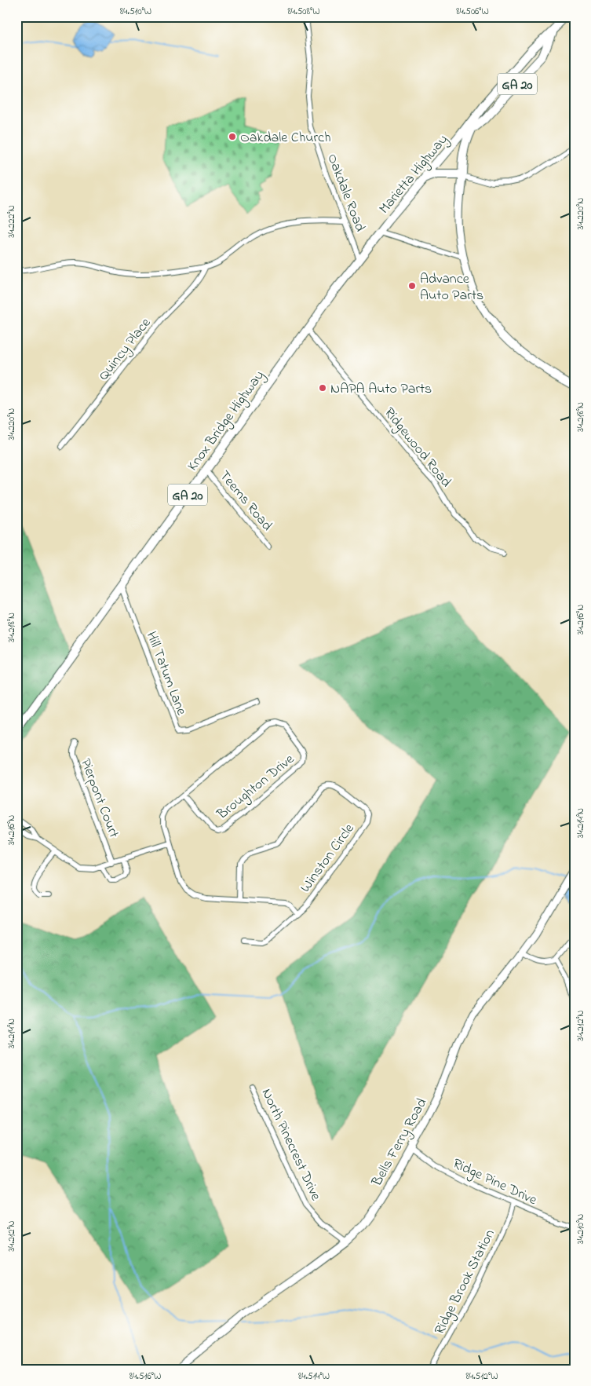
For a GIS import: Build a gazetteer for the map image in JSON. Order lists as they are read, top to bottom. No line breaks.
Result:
{"streets":{"main road":["GA 20","Marietta Highway","Knox Bridge Highway","Bells Ferry Road"],"street":["Oakdale Road","Quincy Place","Ridgewood Road","Teems Road","Hill Tatum Lane","Broughton Drive","Pierpont Court","Winston Circle","North Pinecrest Drive","Ridge Pine Drive","Ridge Brook Station"]},"crossings":[["Marietta Highway","Oakdale Road"],["Marietta Highway","Knox Bridge Highway"],["Oakdale Road","Knox Bridge Highway"],["Knox Bridge Highway","Ridgewood Road"],["Knox Bridge Highway","Teems Road"],["Knox Bridge Highway","Hill Tatum Lane"],["Bells Ferry Road","North Pinecrest Drive"],["Bells Ferry Road","Ridge Pine Drive"],["Ridge Pine Drive","Ridge Brook Station"]],"places":["Oakdale Church","Advance Auto Parts","NAPA Auto Parts"],"coordinates":["84.510°W","84.508°W","84.506°W","34.220°N","34.222°N","34.218°N","34.216°N","34.214°N","34.212°N","34.210°N","84.516°W","84.514°W","84.512°W"]}
